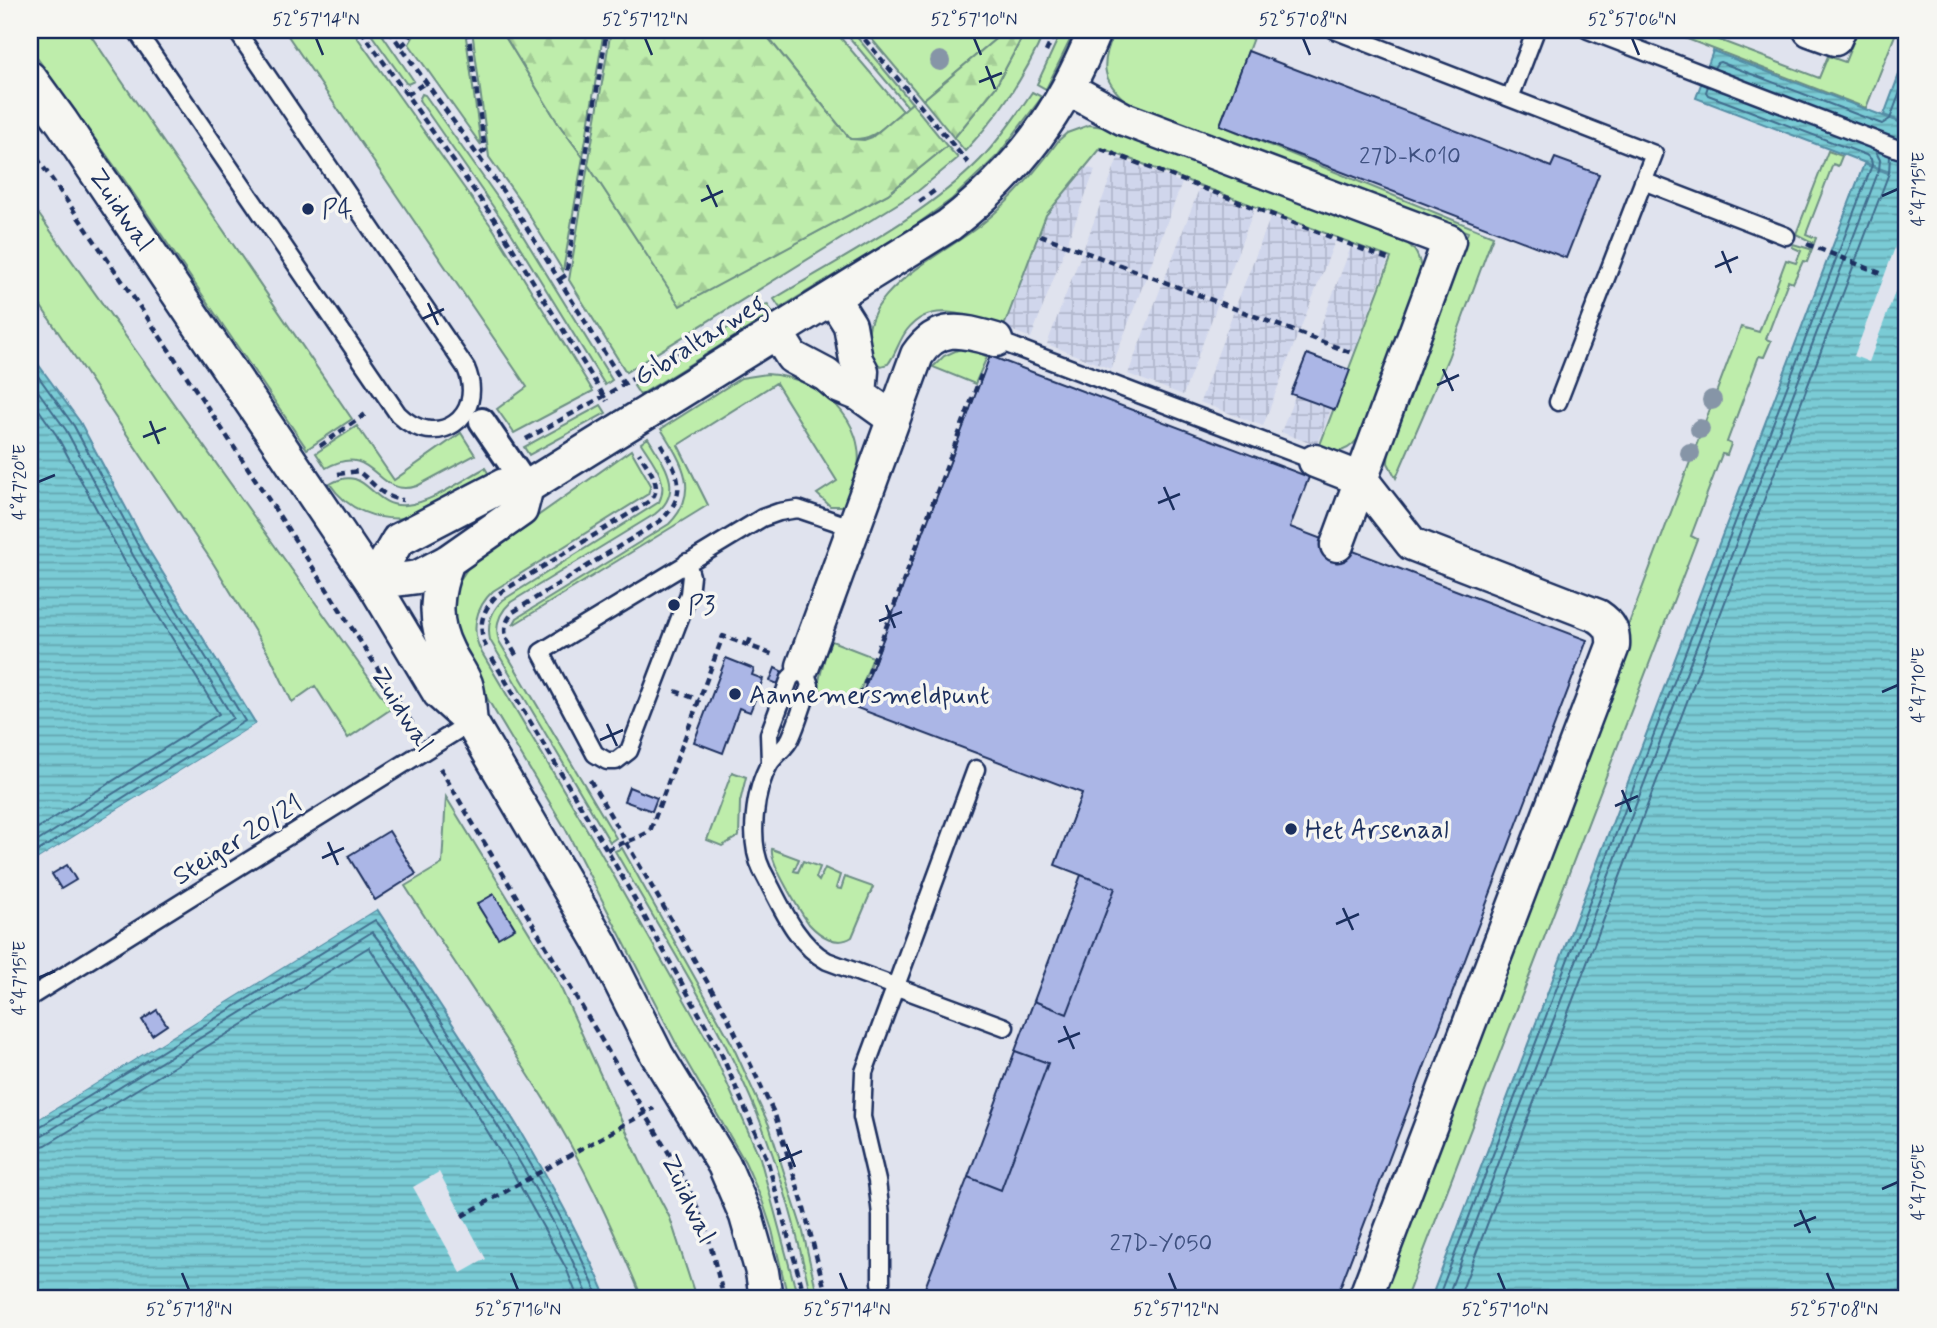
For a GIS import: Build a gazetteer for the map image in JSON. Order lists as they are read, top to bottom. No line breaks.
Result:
{"streets":{"street":["Zuidwal","Gibraltarweg"],"lane":["Steiger 20/21"]},"crossings":[["Zuidwal","Gibraltarweg"],["Zuidwal","Steiger 20/21"]],"places":["P4","P3","Aannemersmeldpunt","Het Arsenaal"],"house_numbers":["27D-K010","27D-Y050"],"coordinates":["52°57'14\"N","52°57'12\"N","52°57'10\"N","52°57'08\"N","52°57'06\"N","4°47'15\"E","4°47'20\"E","4°47'10\"E","4°47'05\"E","52°57'18\"N","52°57'16\"N"]}
